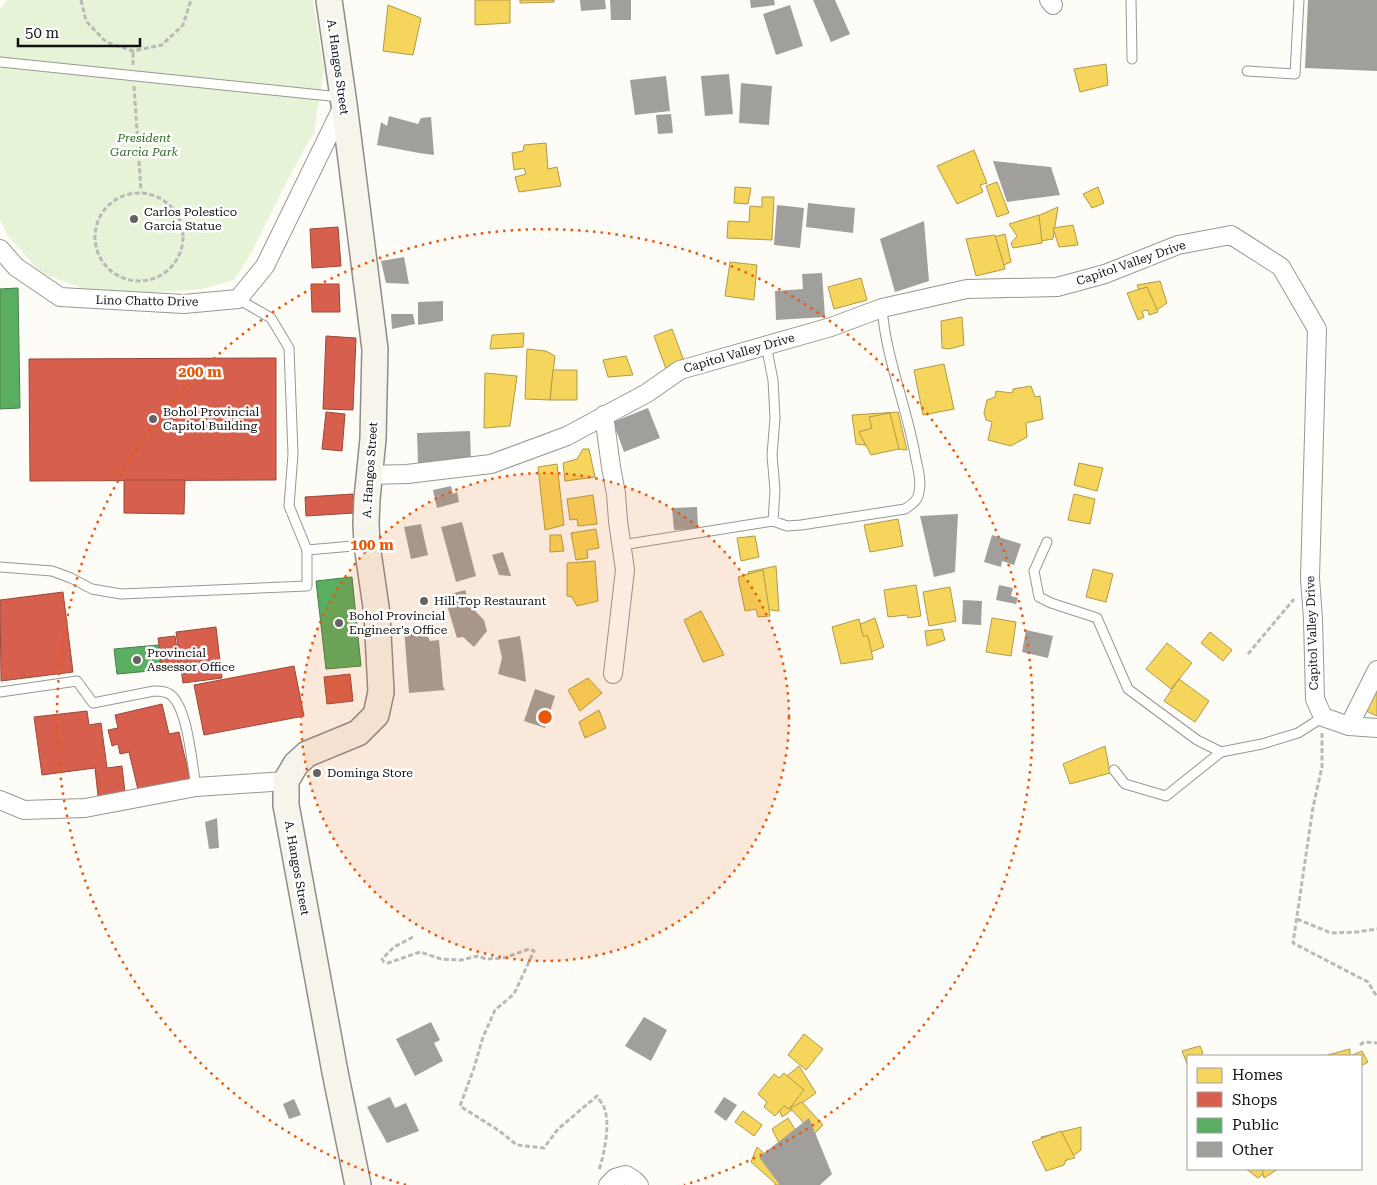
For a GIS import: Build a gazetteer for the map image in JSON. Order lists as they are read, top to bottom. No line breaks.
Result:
{"streets":{"street":["A. Hangos Street","Capitol Valley Drive","Lino Chatto Drive"]},"crossings":[["A. Hangos Street","Capitol Valley Drive"]],"parks":["President Garcia Park"],"places":["Carlos Polestico Garcia Statue","Bohol Provincial Capitol Building","Hill Top Restaurant","Bohol Provincial Engineer's Office","Provincial Assessor Office","Dominga Store"],"legend":["Homes","Shops","Public","Other"],"scale_bar":"50 m","rings":["200 m","100 m"]}
